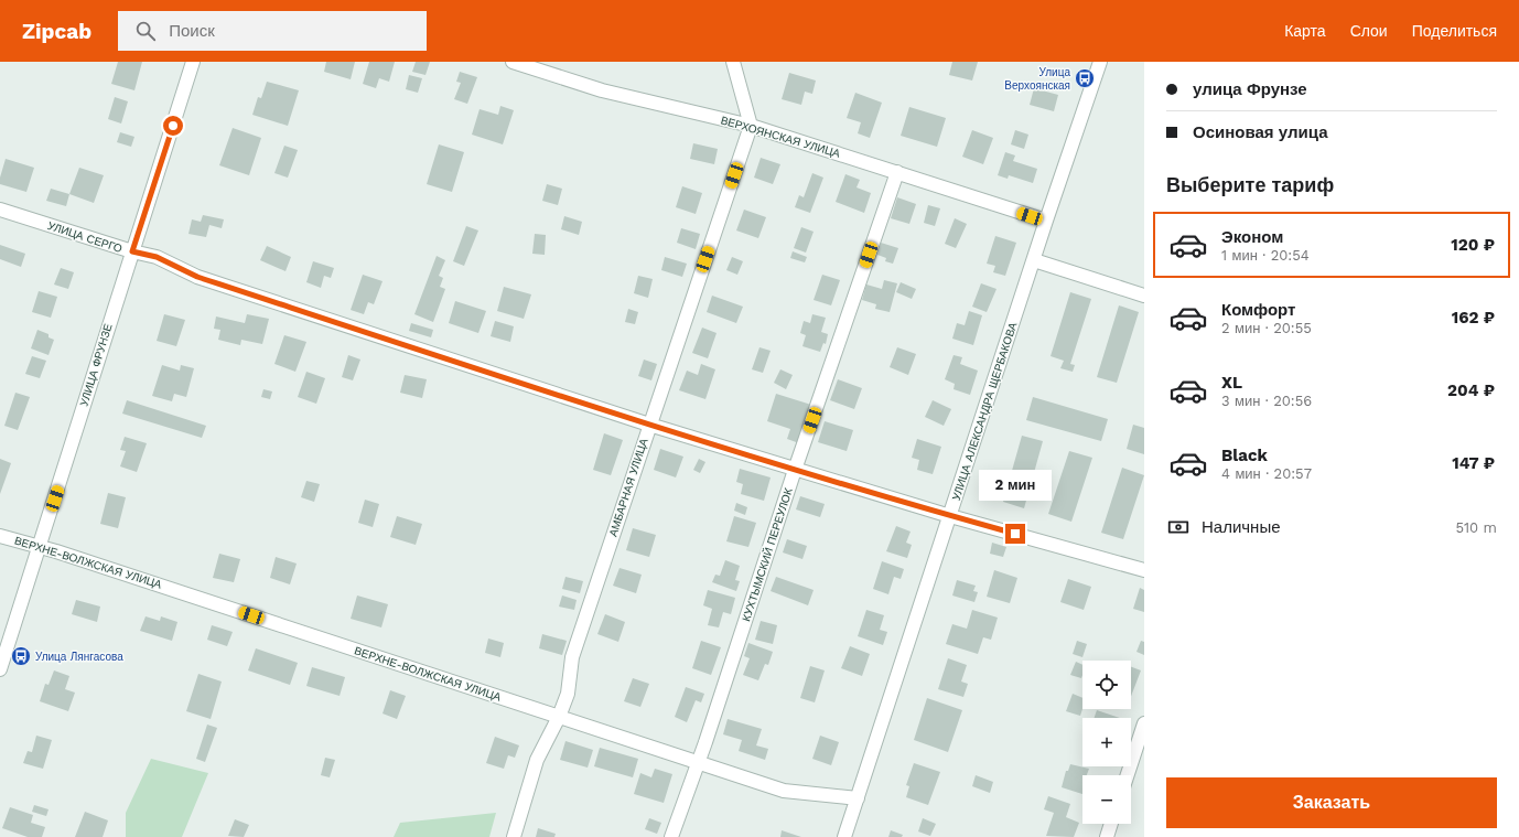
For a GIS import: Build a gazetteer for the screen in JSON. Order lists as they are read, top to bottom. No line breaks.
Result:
{"streets":{"street":["ВЕРХОЯНСКАЯ УЛИЦА","УЛИЦА СЕРГО","УЛИЦА ФРУНЗЕ","УЛИЦА АЛЕКСАНДРА ЩЕРБАКОВА","АМБАРНАЯ УЛИЦА","КУХТЫМСКИЙ ПЕРЕУЛОК","ВЕРХНЕ-ВОЛЖСКАЯ УЛИЦА"]},"crossings":[["ВЕРХОЯНСКАЯ УЛИЦА","УЛИЦА АЛЕКСАНДРА ЩЕРБАКОВА"],["ВЕРХОЯНСКАЯ УЛИЦА","АМБАРНАЯ УЛИЦА"],["ВЕРХОЯНСКАЯ УЛИЦА","КУХТЫМСКИЙ ПЕРЕУЛОК"],["УЛИЦА СЕРГО","УЛИЦА ФРУНЗЕ"],["УЛИЦА СЕРГО","УЛИЦА АЛЕКСАНДРА ЩЕРБАКОВА"],["УЛИЦА СЕРГО","АМБАРНАЯ УЛИЦА"],["УЛИЦА СЕРГО","КУХТЫМСКИЙ ПЕРЕУЛОК"],["УЛИЦА ФРУНЗЕ","ВЕРХНЕ-ВОЛЖСКАЯ УЛИЦА"],["УЛИЦА АЛЕКСАНДРА ЩЕРБАКОВА","ВЕРХНЕ-ВОЛЖСКАЯ УЛИЦА"],["АМБАРНАЯ УЛИЦА","ВЕРХНЕ-ВОЛЖСКАЯ УЛИЦА"],["КУХТЫМСКИЙ ПЕРЕУЛОК","ВЕРХНЕ-ВОЛЖСКАЯ УЛИЦА"]],"places":{"bus stop":["Улица Верхоянская","Улица Лянгасова"]},"page":{"header":"Zipcab","search":"Поиск","nav":["Карта","Слои","Поделиться"],"banner":["улица Фрунзе","Осиновая улица"],"heading":"Выберите тариф","list":[{"name":"Эконом","note":"1 мин · 20:54","value":"120 ₽"},{"name":"Комфорт","note":"2 мин · 20:55","value":"162 ₽"},{"name":"XL","note":"3 мин · 20:56","value":"204 ₽"},{"name":"Black","note":"4 мин · 20:57","value":"147 ₽"}],"bubble":"2 мин","pay":["Наличные","510 m"],"map_buttons":["+","−"],"buttons":"Заказать"}}
